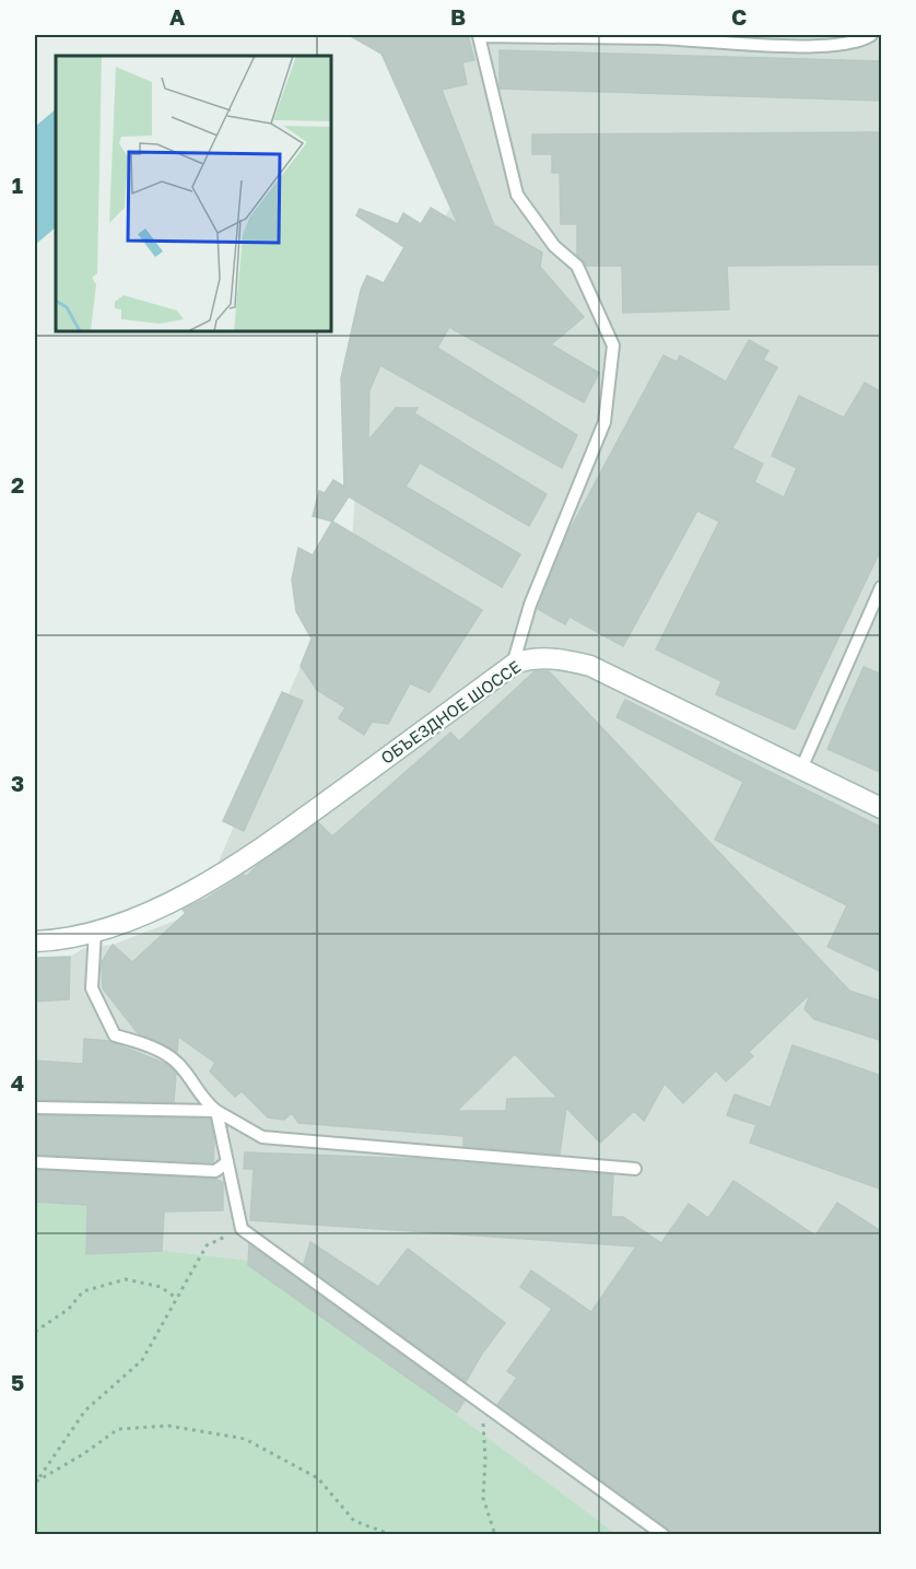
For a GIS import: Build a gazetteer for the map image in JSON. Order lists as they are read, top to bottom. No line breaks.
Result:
{"streets":{"street":["ОБЪЕЗДНОЕ ШОССЕ"]},"grid":{"columns":["A","B","C"],"rows":["1","2","3","4","5"]}}
